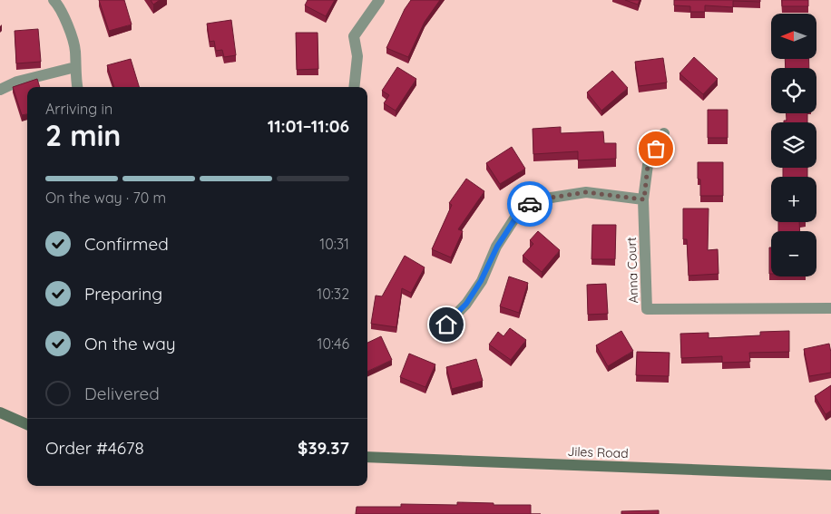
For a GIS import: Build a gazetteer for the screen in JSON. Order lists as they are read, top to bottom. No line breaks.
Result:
{"streets":{"street":["Anna Court","Jiles Road"]},"north":"left","page":{"map_buttons":["+","−"],"heading":["2 min","Arriving in","11:01–11:06"],"panel":["Order #4678","$39.37"],"bar":"On the way · 70 m","list":[["Confirmed","10:31"],["Preparing","10:32"],["On the way","10:46"],"Delivered"]}}
